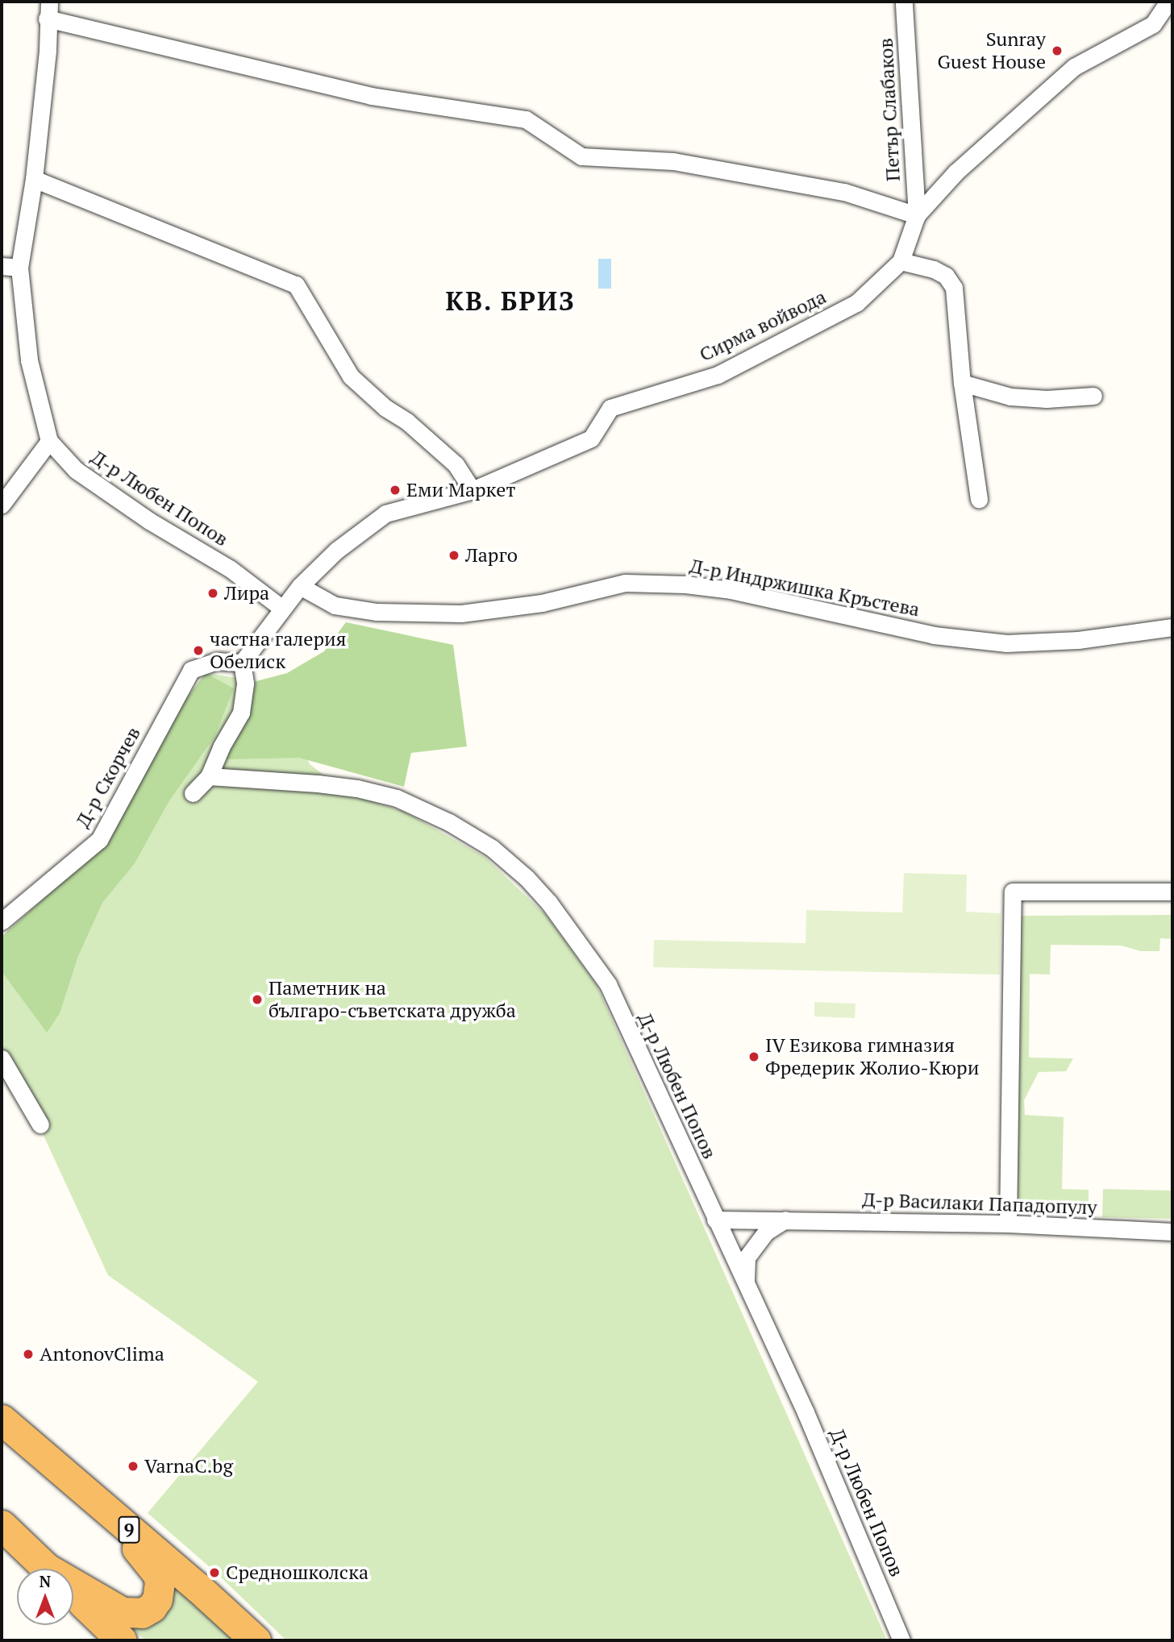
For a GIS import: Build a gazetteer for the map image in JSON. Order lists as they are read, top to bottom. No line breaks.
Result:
{"streets":{"highway":["9"],"street":["Петър Слабаков","Сирма войвода","Д-р Любен Попов","Д-р Индржишка Кръстева","Д-р Скорчев","Д-р Василаки Пападопулу"]},"crossings":[["Петър Слабаков","Сирма войвода"],["Сирма войвода","Д-р Любен Попов"],["Сирма войвода","Д-р Индржишка Кръстева"],["Сирма войвода","Д-р Скорчев"],["Д-р Любен Попов","Д-р Василаки Пападопулу"]],"districts":["КВ. БРИЗ"],"places":["Sunray Guest House","Еми Маркет","Ларго","Лира","частна галерия Обелиск","Паметник на българо-съветската дружба","IV Езикова гимназия Фредерик Жолио-Кюри","AntonovClima","VarnaC.bg","Средношколска"],"north":"top"}
